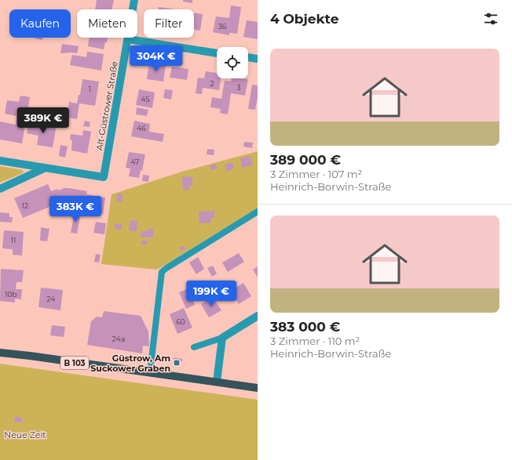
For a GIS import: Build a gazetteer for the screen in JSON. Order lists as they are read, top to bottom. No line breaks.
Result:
{"streets":{"main road":["B 103"],"street":["Alt-Güstrower Straße"]},"parks":["Neue Zeit"],"places":{"transit":["Güstrow, Am Suckower Graben"]},"house_numbers":["36","2","3","1","45","46","47","12","11","10b","24","60","24a"],"page":{"heading":"4 Objekte","chip":["Kaufen","Mieten","Filter"],"list":[{"name":"389 000 €","note":"3 Zimmer · 107 m² · Heinrich-Borwin-Straße"},{"name":"383 000 €","note":"3 Zimmer · 110 m² · Heinrich-Borwin-Straße"}],"price":["304K €","389K €","383K €","199K €"]}}
